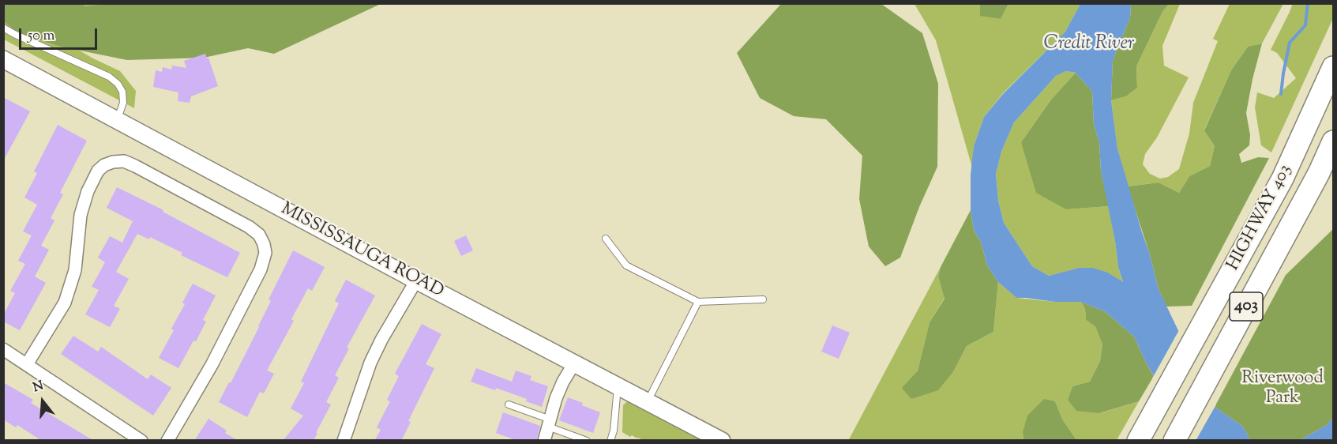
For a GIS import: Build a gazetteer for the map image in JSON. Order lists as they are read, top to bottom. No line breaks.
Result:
{"streets":{"highway":["HIGHWAY 403","403"],"main road":["MISSISSAUGA ROAD"]},"water":["Credit River"],"parks":["Riverwood Park"],"scale_bar":"50 m","north":"top"}
